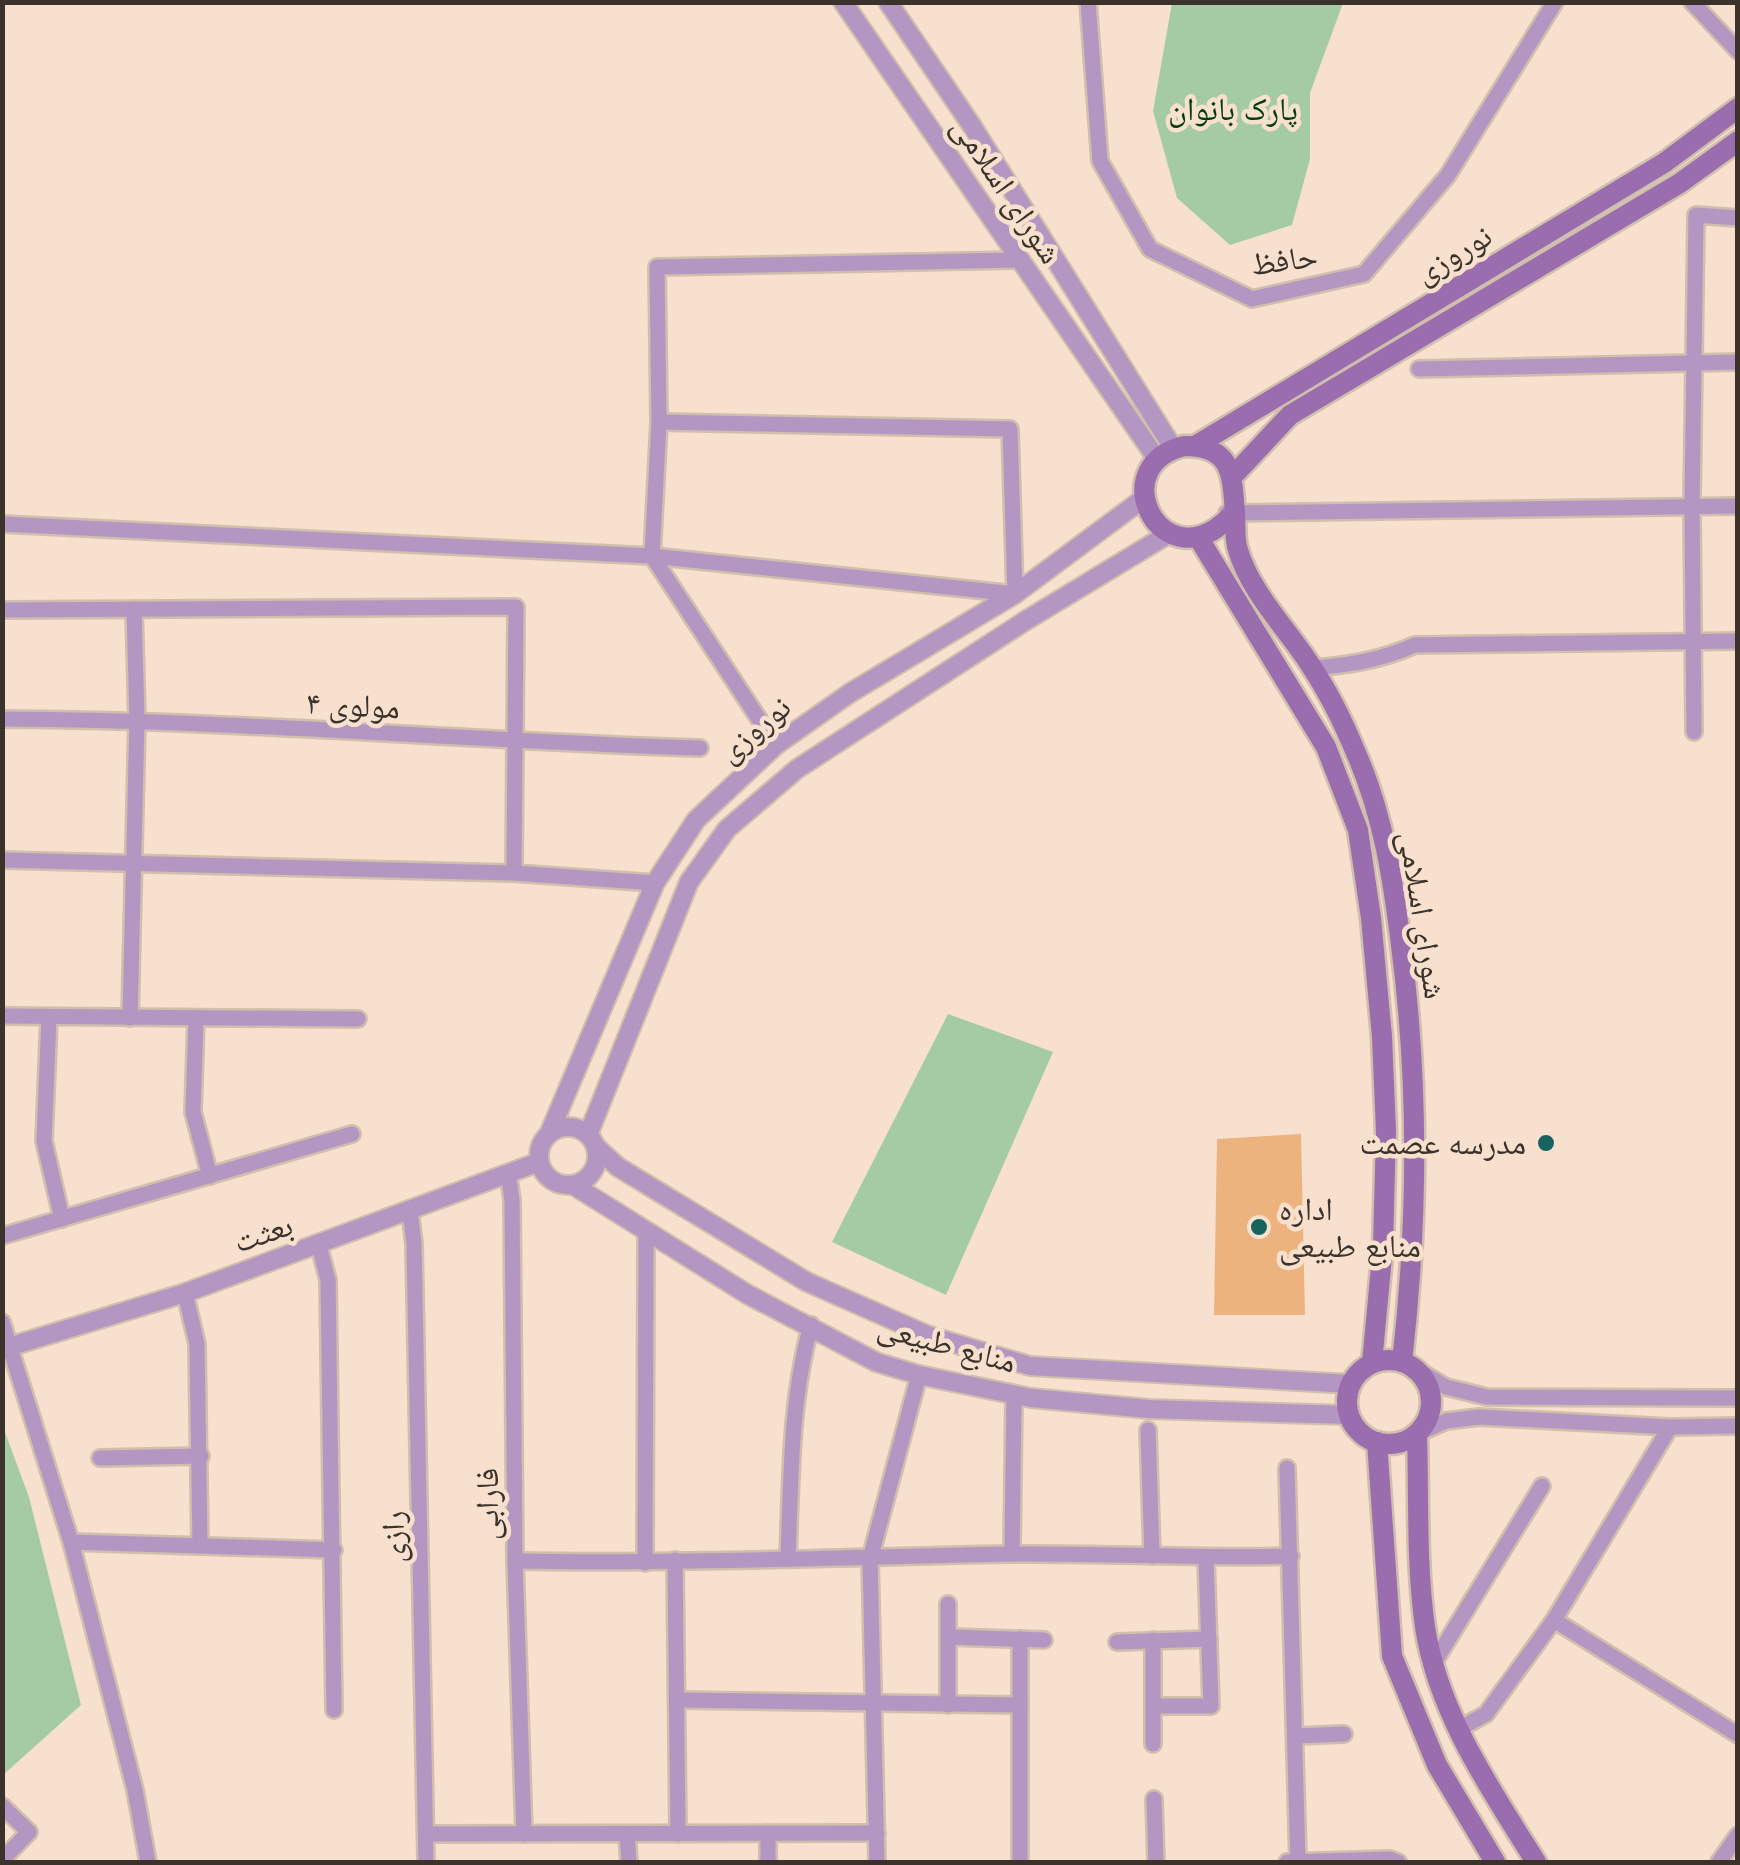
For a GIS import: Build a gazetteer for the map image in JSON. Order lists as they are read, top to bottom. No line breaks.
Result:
{"streets":{"main road":["شورای اسلامی","نوروزی"],"street":["حافظ","مولوی ۴","بعثت","منابع طبیعی","فارابی","رازی"]},"crossings":[["شورای اسلامی","نوروزی"],["شورای اسلامی","منابع طبیعی"],["نوروزی","بعثت"],["نوروزی","منابع طبیعی"],["بعثت","منابع طبیعی"],["بعثت","فارابی"],["بعثت","رازی"]],"parks":["پارک بانوان"],"places":["مدرسه عصمت","اداره منابع طبیعی"]}
